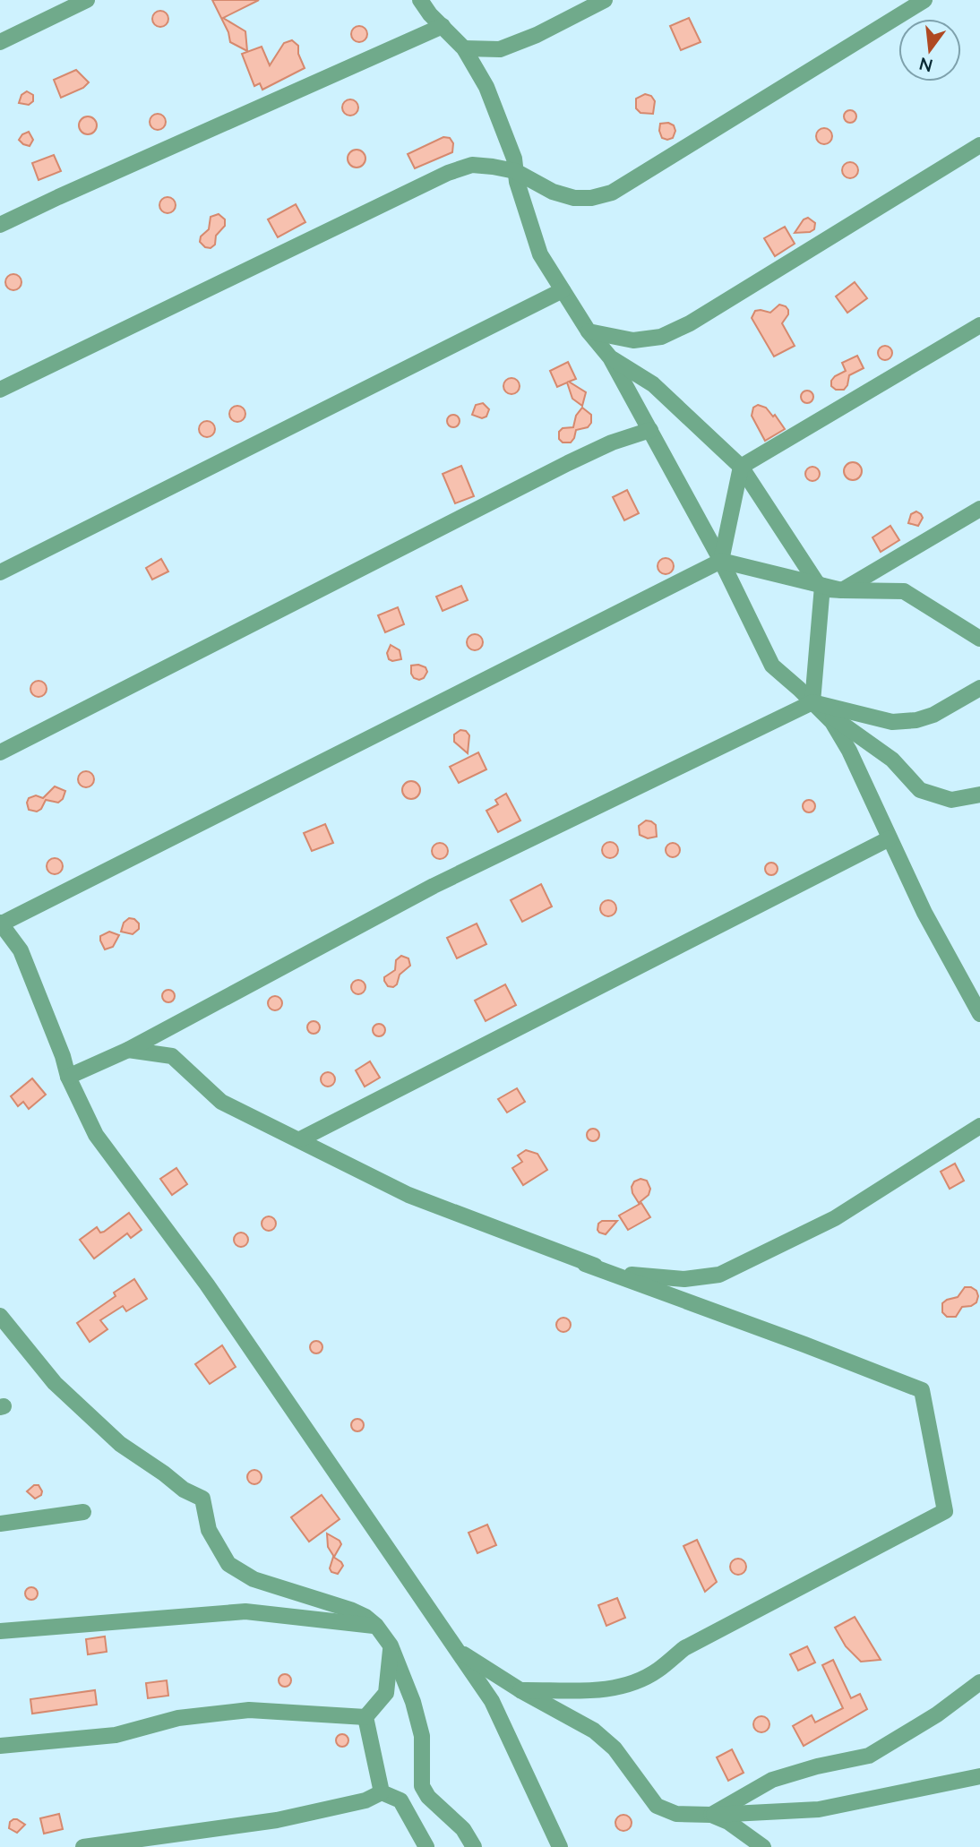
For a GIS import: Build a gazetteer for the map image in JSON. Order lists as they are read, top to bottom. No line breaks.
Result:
{"north":"bottom"}
